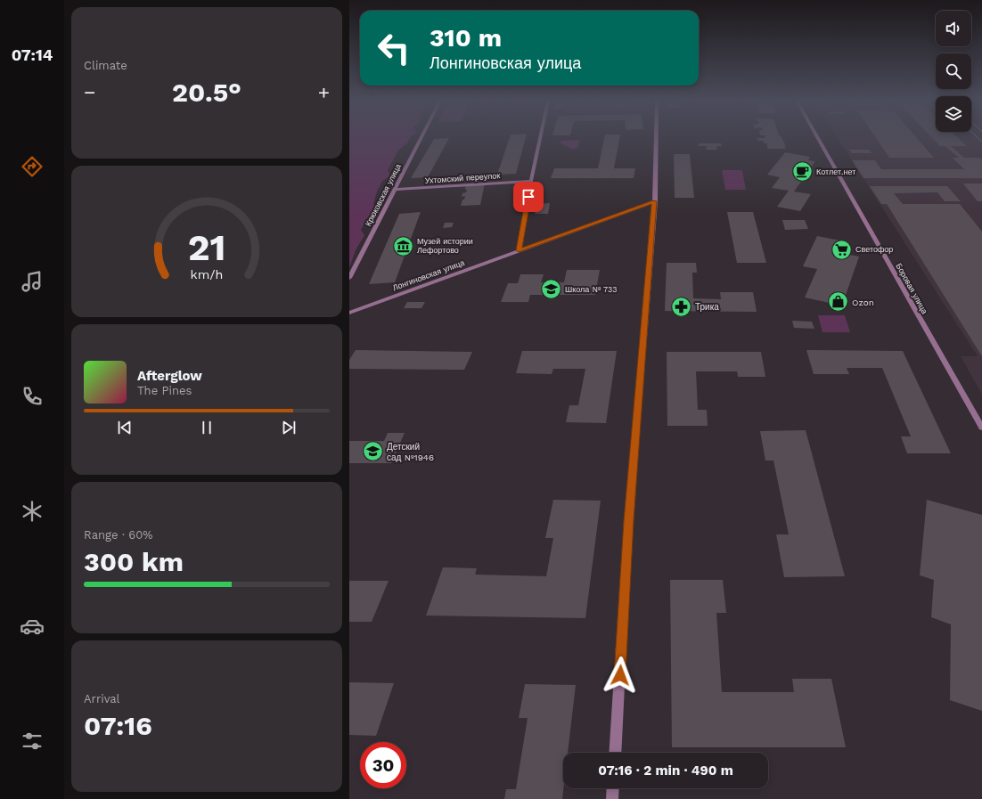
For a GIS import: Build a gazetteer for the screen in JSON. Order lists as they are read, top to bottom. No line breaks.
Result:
{"streets":{"street":["Ухтомский переулок","Крюковская улица","Лонгиновская улица","Боровая улица"]},"crossings":[["Ухтомский переулок","Крюковская улица"]],"places":{"cafe":["Котлет.нет"],"museum":["Музей истории Лефортово"],"supermarket":["Светофор"],"school or university":["Школа № 733","Детский сад №1946"],"shop":["Ozon"],"pharmacy":["Трика"]},"page":{"tabs":"07:14","tile":["Climate",["Range · 60%","300 km"],["Arrival","07:16"]],"turn":["310 m","Лонгиновская улица"],"heat":["−","20.5°","+"],"song":["Afterglow","The Pines"],"limit":"30","trip":"07:16 · 2 min · 490 m","gauge":["21","km/h"]}}
